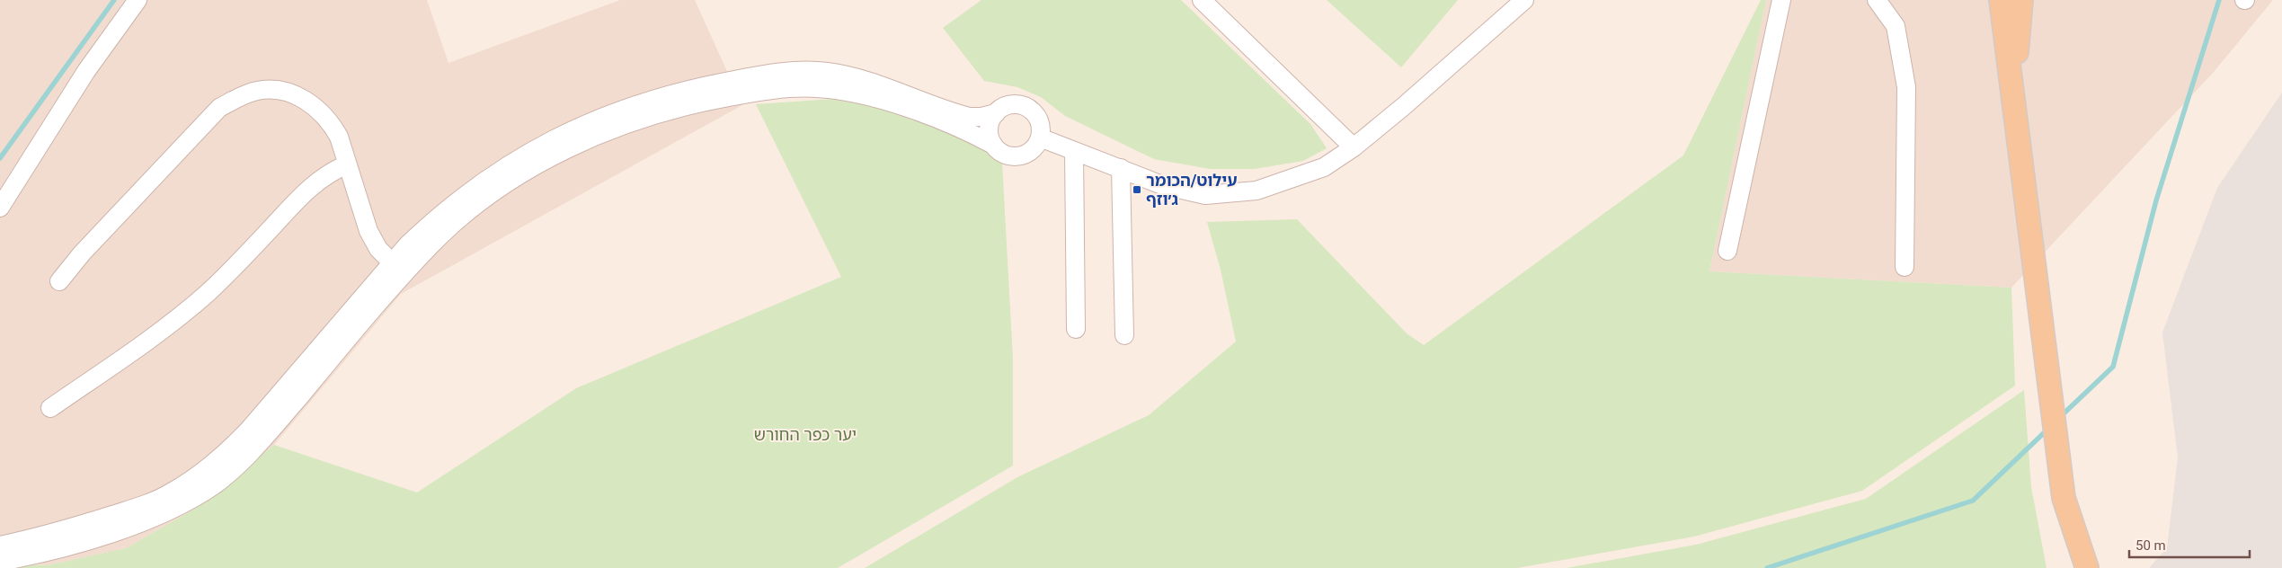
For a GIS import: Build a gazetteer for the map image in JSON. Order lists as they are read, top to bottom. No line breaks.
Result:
{"parks":["יער כפר החורש"],"places":{"transit":["עילוט/הכומר ג׳וזף"]},"scale_bar":"50 m"}
